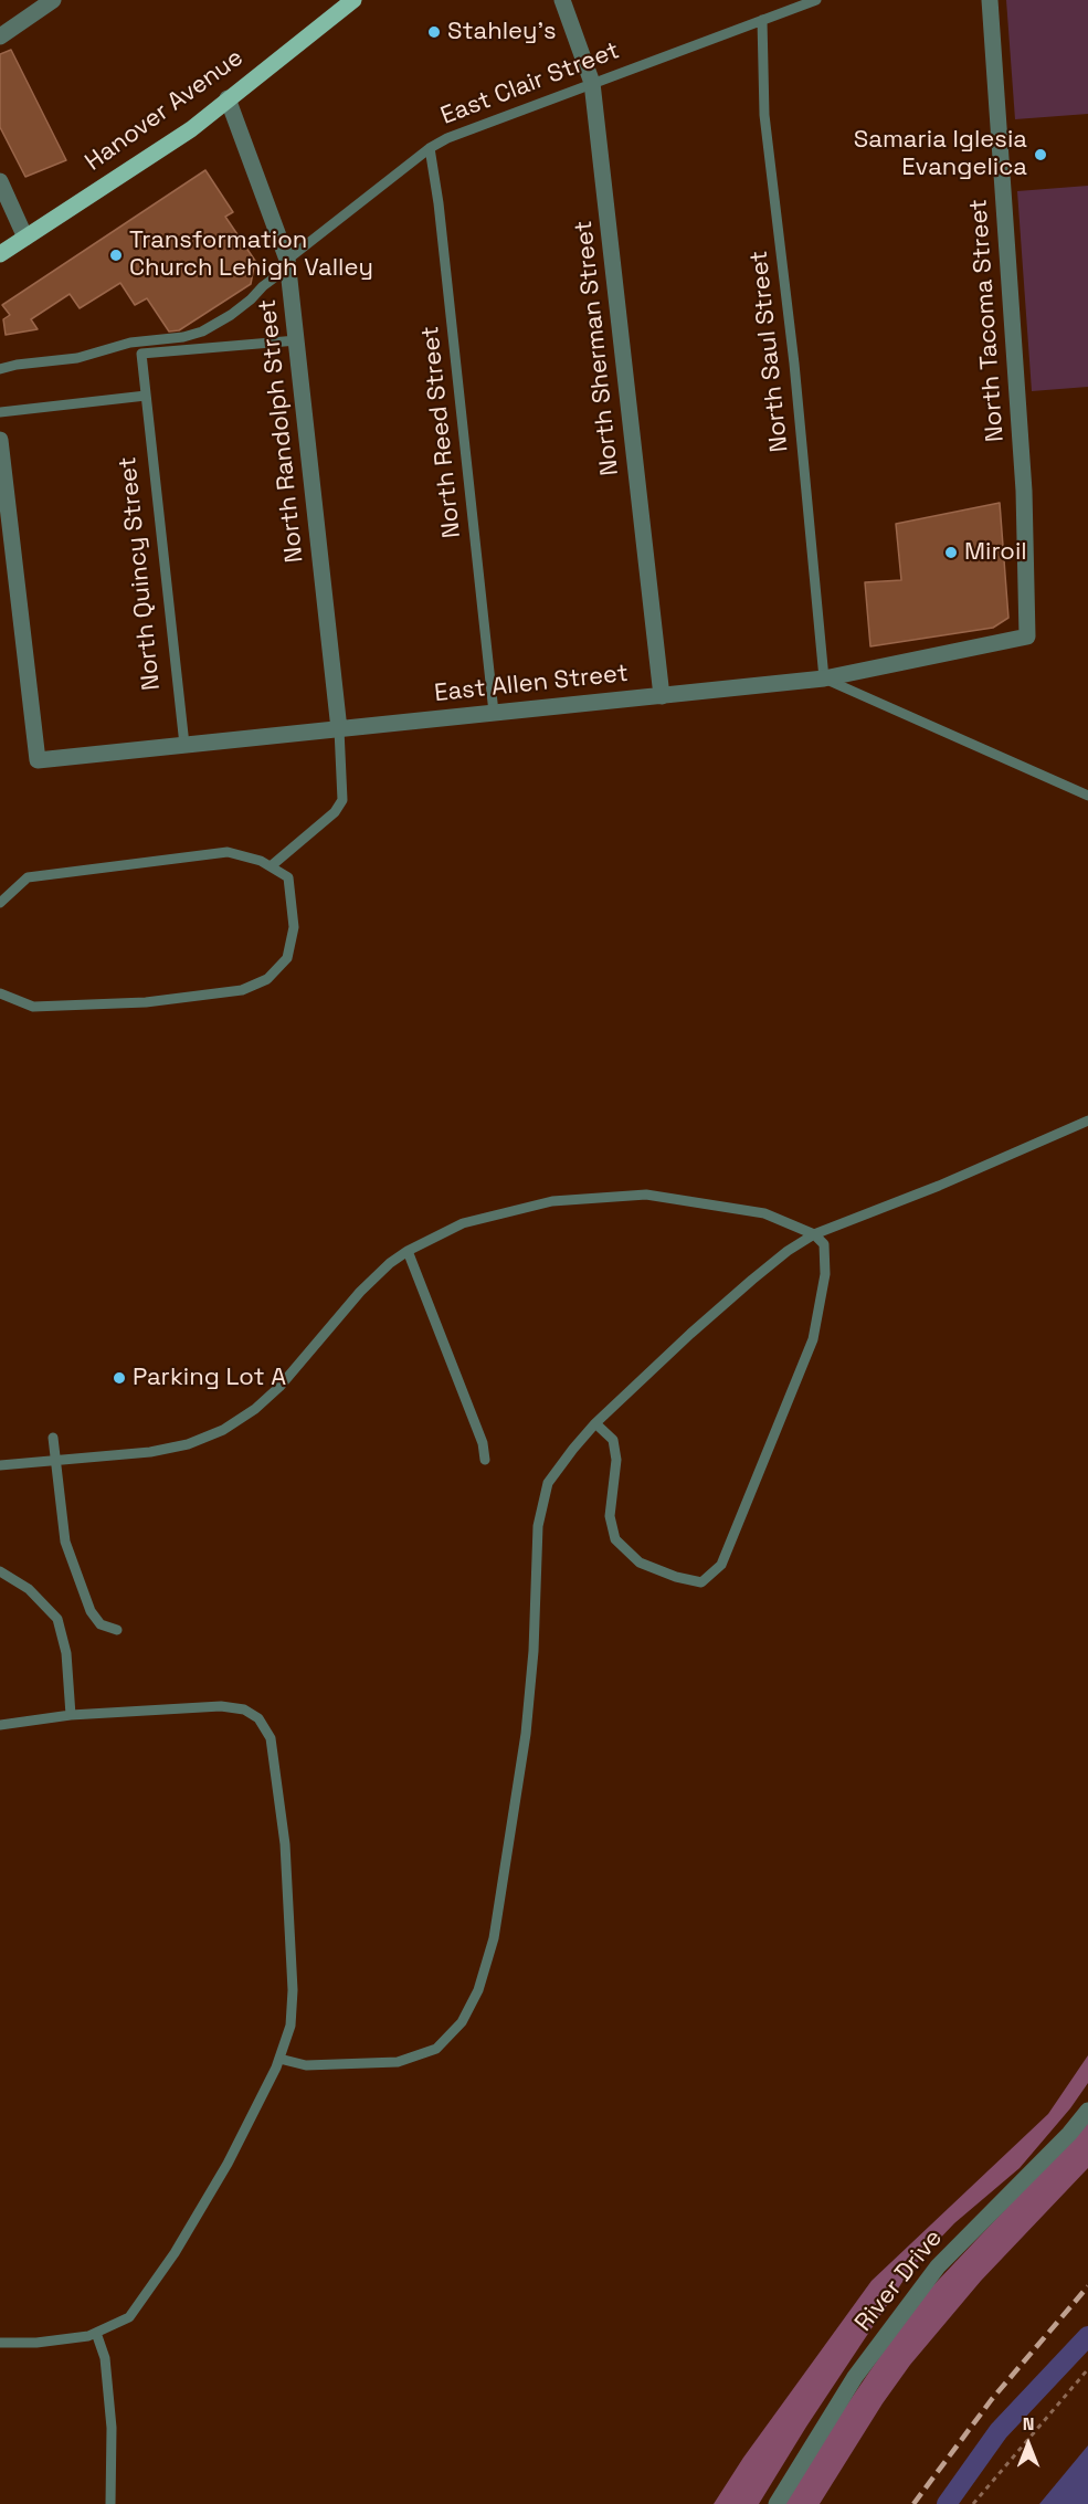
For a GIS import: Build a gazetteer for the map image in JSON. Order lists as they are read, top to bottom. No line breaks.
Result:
{"streets":{"main road":["Hanover Avenue"],"street":["North Tacoma Street","North Sherman Street","North Randolph Street","East Allen Street","River Drive"],"lane":["East Clair Street","North Saul Street","North Reed Street","North Quincy Street"]},"crossings":[["East Clair Street","North Sherman Street"],["East Clair Street","North Saul Street"],["East Clair Street","North Randolph Street"],["East Clair Street","North Reed Street"],["Hanover Avenue","North Randolph Street"],["North Tacoma Street","East Allen Street"],["North Sherman Street","East Allen Street"],["North Saul Street","East Allen Street"],["North Randolph Street","East Allen Street"],["North Reed Street","East Allen Street"],["North Quincy Street","East Allen Street"]],"places":["Stahley's","Samaria Iglesia Evangelica","Transformation Church Lehigh Valley","Miroil","Parking Lot A"],"north":"top"}
